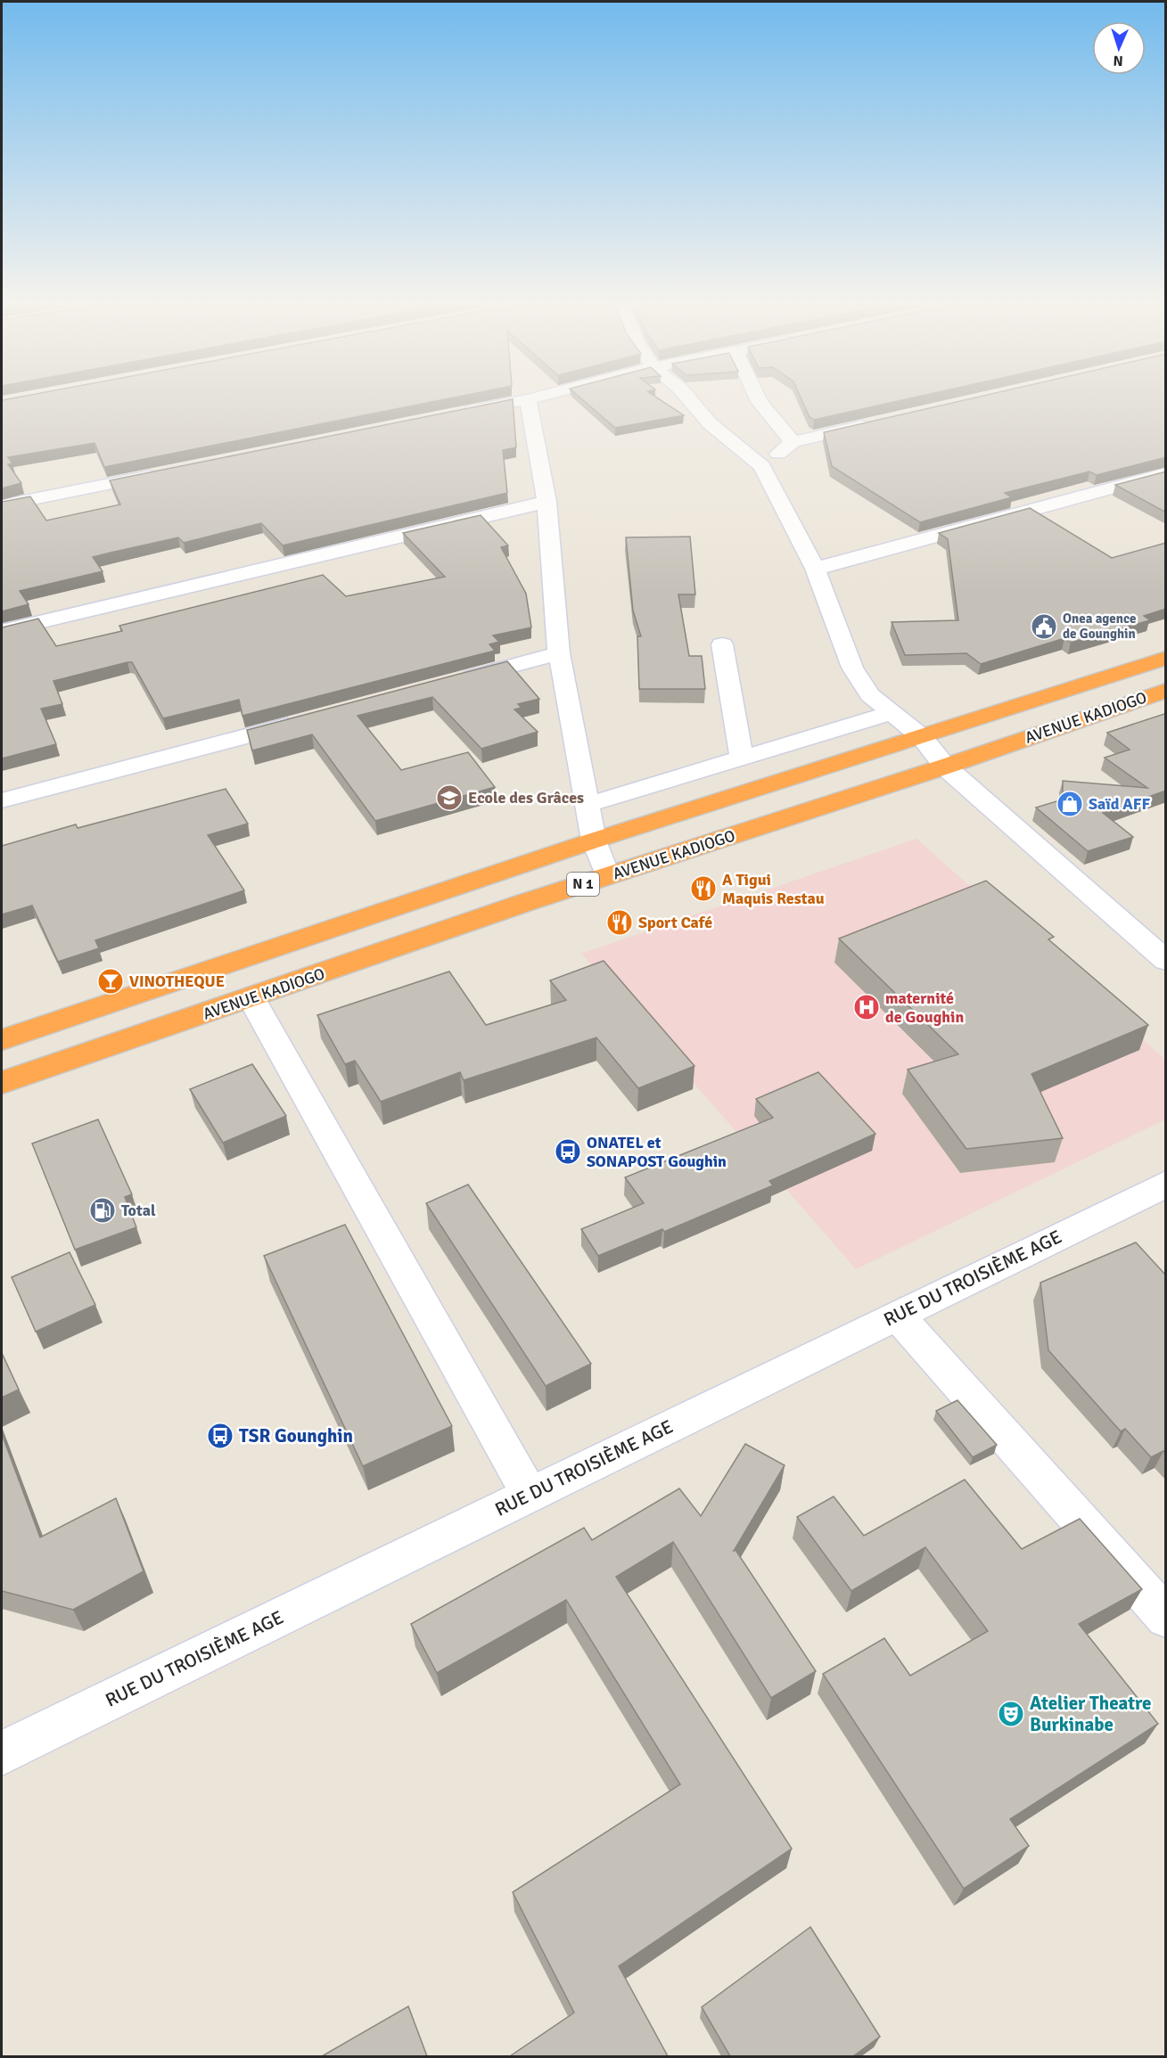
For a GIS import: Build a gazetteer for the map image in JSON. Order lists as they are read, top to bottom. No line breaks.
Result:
{"streets":{"highway":["AVENUE KADIOGO","N 1"],"street":["RUE DU TROISIÈME AGE"]},"places":{"public building":["Onea agence de Gounghin"],"school or university":["Ecole des Grâces"],"shop":["Saïd AFF"],"restaurant":["A Tigui Maquis Restau","Sport Café"],"bar":["VINOTHEQUE"],"hospital":["maternité de Goughin"],"bus stop":["ONATEL et SONAPOST Goughin","TSR Gounghin"],"fuel station":["Total"],"theatre":["Atelier Theatre Burkinabe"]},"north":"bottom"}
